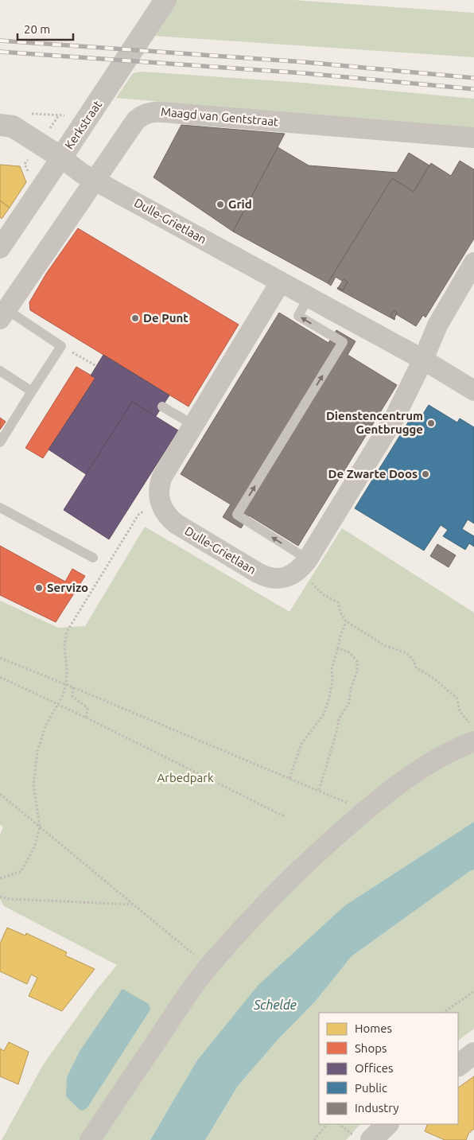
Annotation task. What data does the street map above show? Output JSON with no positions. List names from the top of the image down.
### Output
{
  "streets": {
    "street": ["Maagd van Gentstraat", "Kerkstraat", "Dulle-Grietlaan"]
  },
  "crossings": [
    ["Maagd van Gentstraat", "Dulle-Grietlaan"],
    ["Kerkstraat", "Dulle-Grietlaan"]
  ],
  "water": ["Schelde"],
  "parks": ["Arbedpark"],
  "places": [
    "Grid",
    "De Punt",
    "Dienstencentrum Gentbrugge",
    "De Zwarte Doos",
    "Servizo"
  ],
  "legend": [
    "Homes",
    "Shops",
    "Offices",
    "Public",
    "Industry"
  ],
  "scale_bar": "20 m"
}
